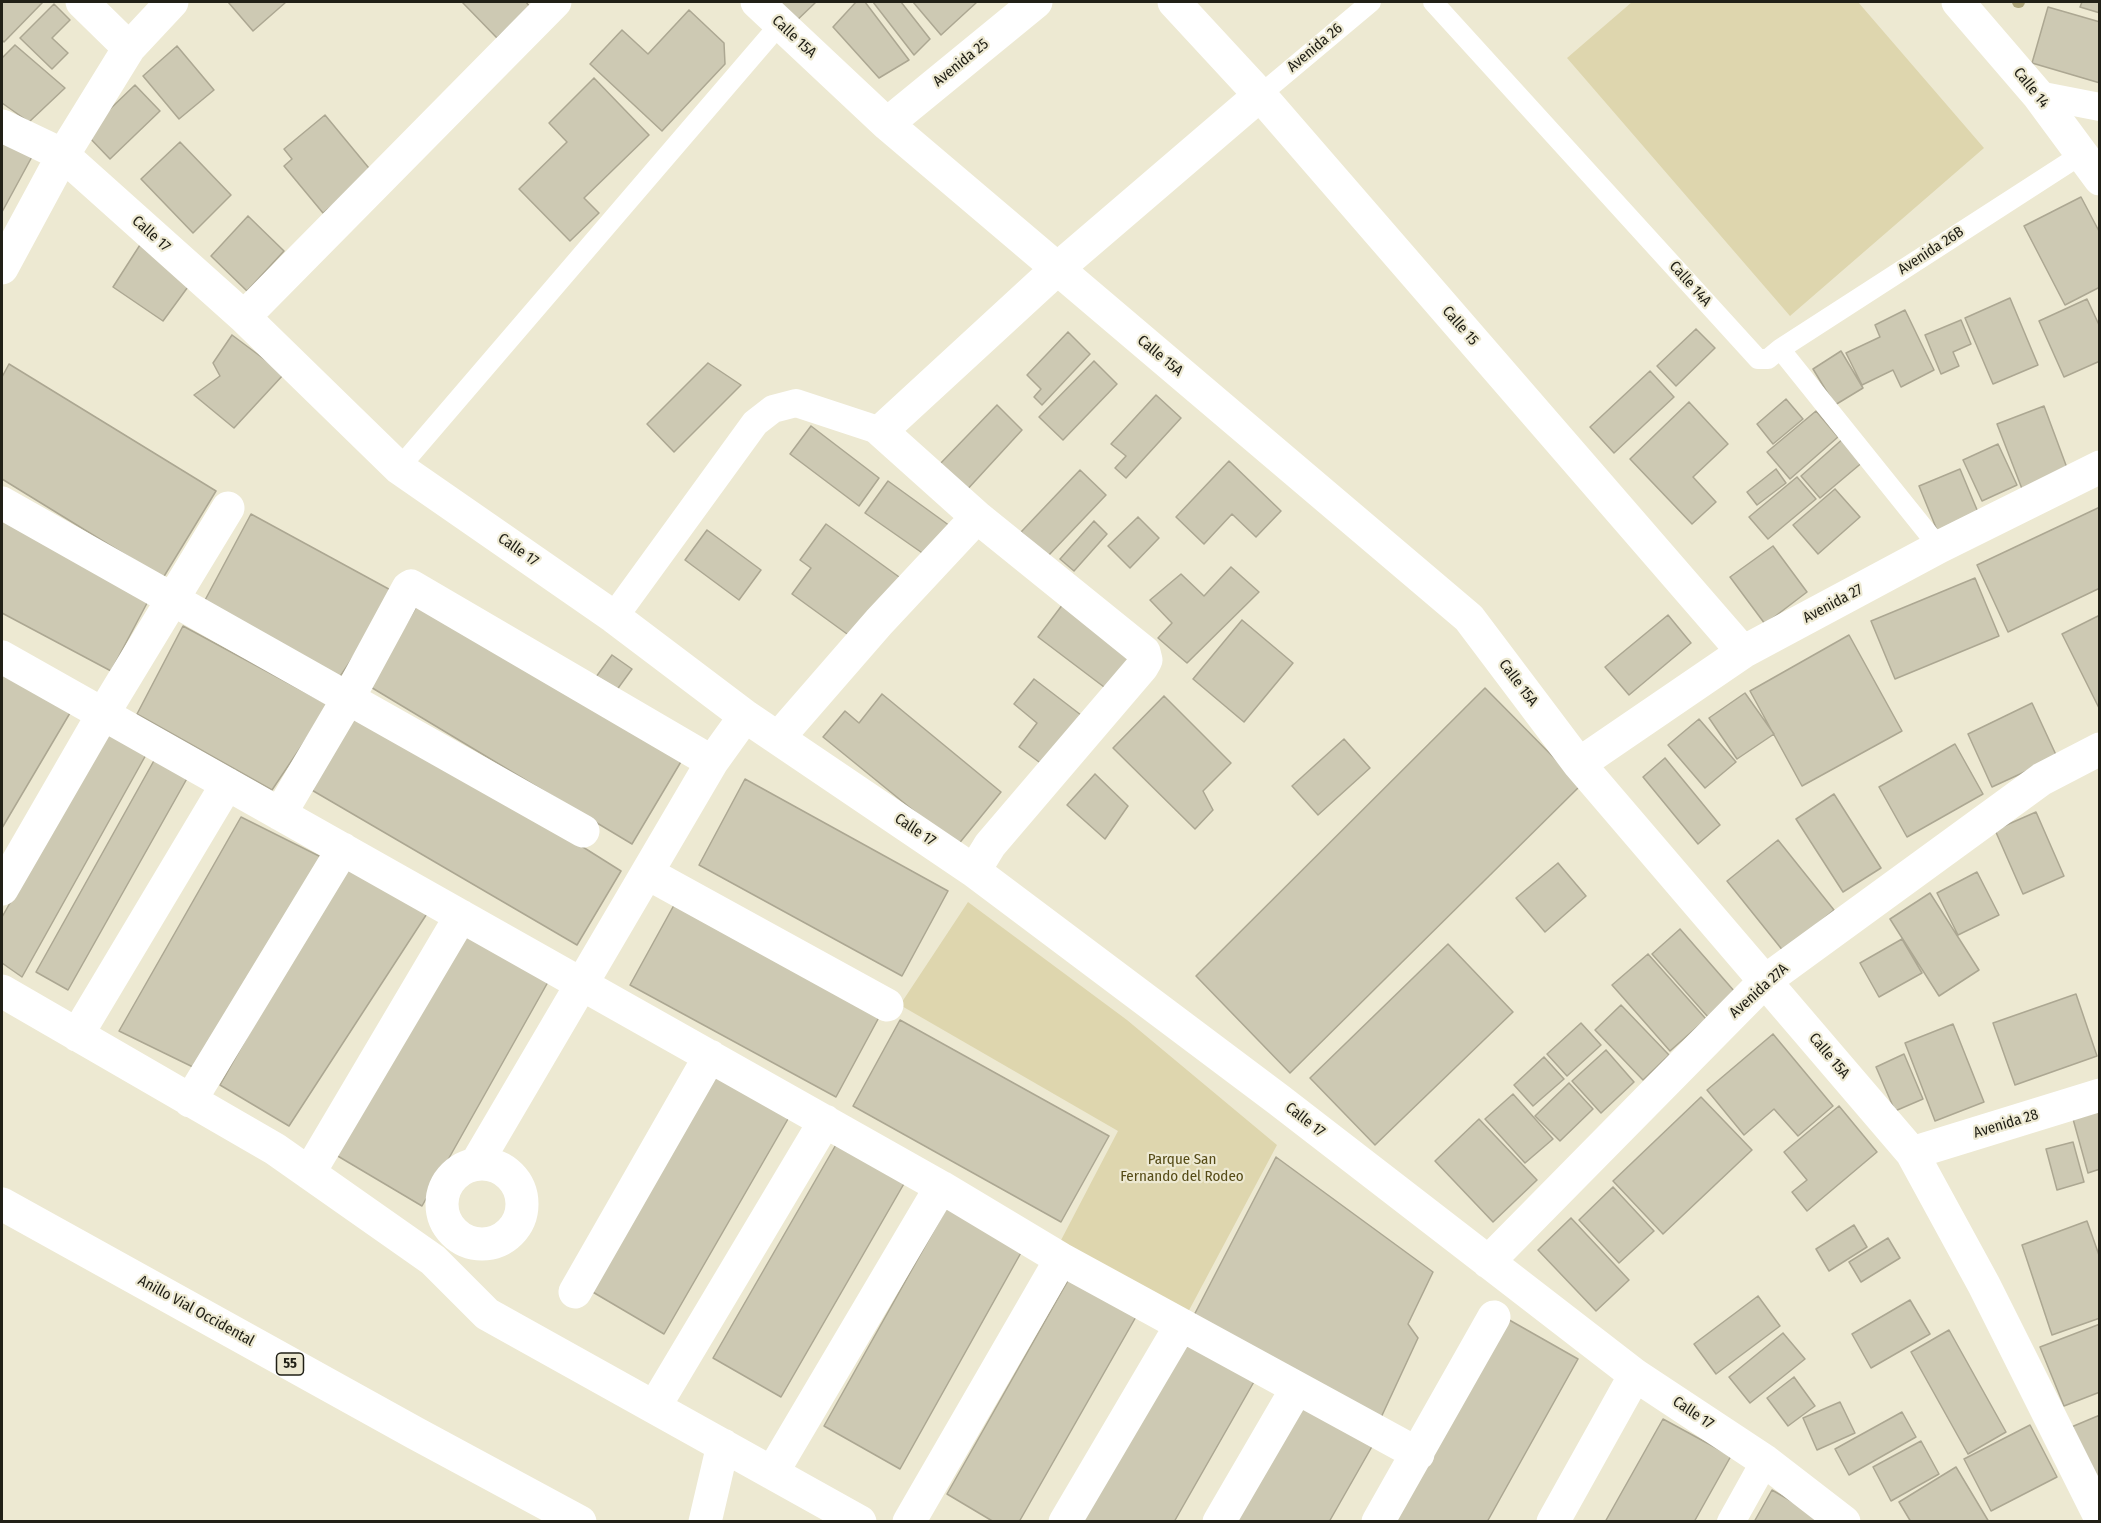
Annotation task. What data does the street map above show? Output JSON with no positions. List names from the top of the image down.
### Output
{
  "streets": {
    "main road": [
      "Calle 15A",
      "Avenida 25",
      "Calle 14",
      "Calle 17",
      "Calle 15",
      "Avenida 27",
      "Avenida 27A",
      "Avenida 28",
      "Anillo Vial Occidental",
      "55"
    ],
    "lane": ["Avenida 26", "Avenida 26B", "Calle 14A"]
  },
  "crossings": [
    ["Calle 15A", "Avenida 25"],
    ["Calle 15A", "Avenida 27"],
    ["Calle 15A", "Avenida 27A"],
    ["Calle 15A", "Avenida 28"],
    ["Avenida 26", "Calle 15"],
    ["Calle 14", "Avenida 26B"],
    ["Calle 17", "Avenida 27A"],
    ["Avenida 26B", "Calle 14A"],
    ["Calle 15", "Avenida 27"]
  ],
  "parks": ["Parque San Fernando del Rodeo"]
}
